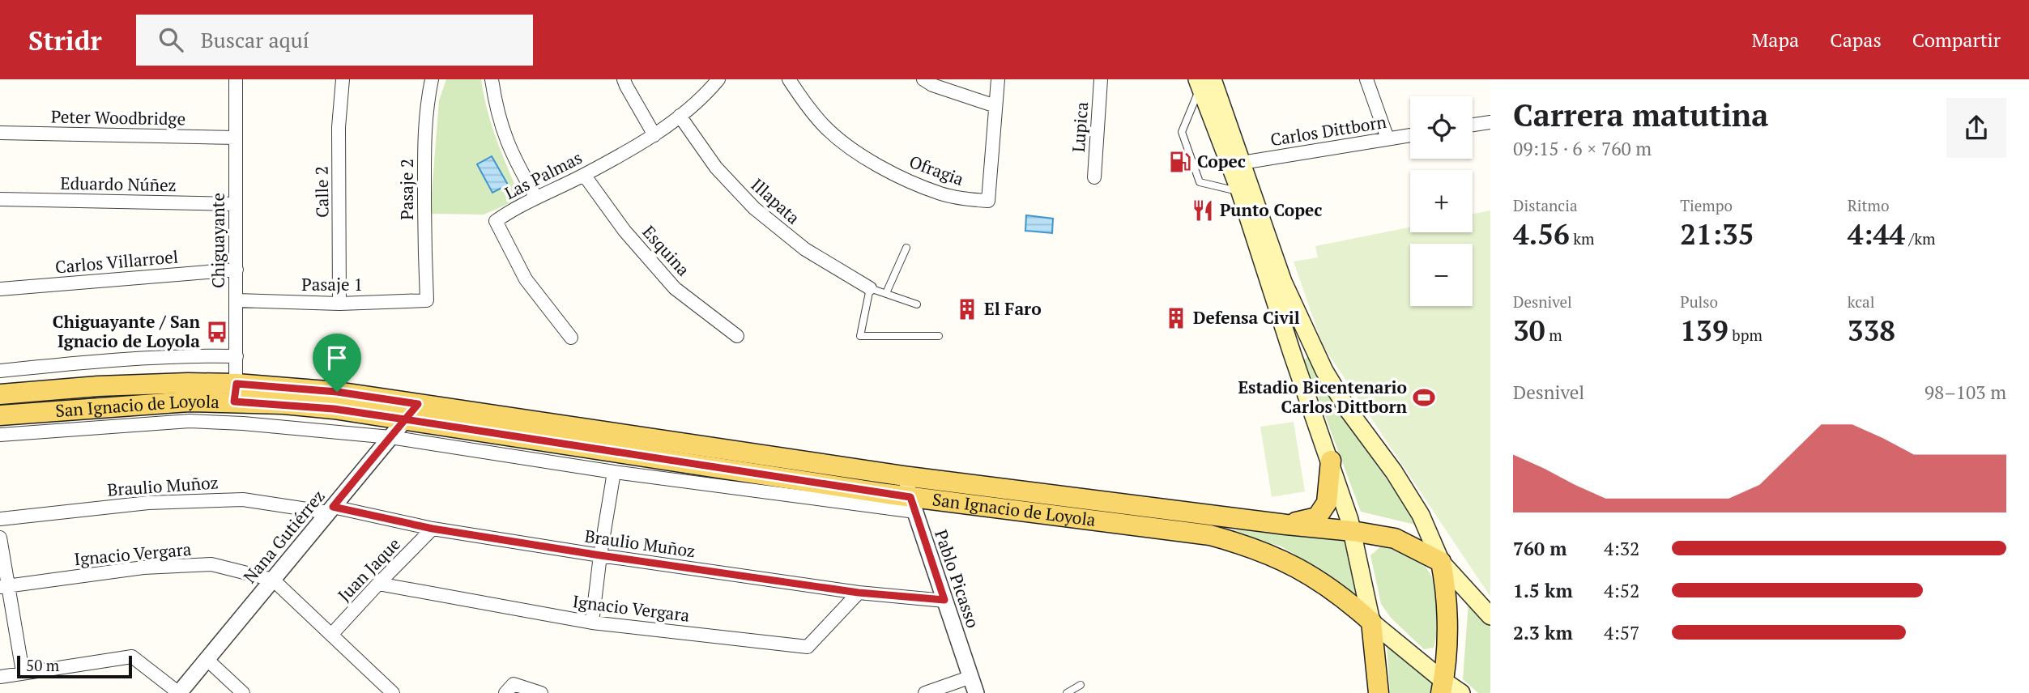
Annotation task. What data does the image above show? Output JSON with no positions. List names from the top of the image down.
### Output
{
  "streets": {
    "main road": ["San Ignacio de Loyola"],
    "street": [
      "Peter Woodbridge",
      "Lupica",
      "Carlos Dittborn",
      "Ofragia",
      "Las Palmas",
      "Eduardo Núñez",
      "Pasaje 2",
      "Calle 2",
      "Illapata",
      "Chiguayante",
      "Esquina",
      "Carlos Villarroel",
      "Pasaje 1",
      "Braulio Muñoz",
      "Nana Gutiérrez",
      "Ignacio Vergara",
      "Juan Jaque",
      "Pablo Picasso"
    ]
  },
  "crossings": [
    ["Peter Woodbridge", "Chiguayante"],
    ["Las Palmas", "Illapata"],
    ["Las Palmas", "Esquina"],
    ["Eduardo Núñez", "Chiguayante"],
    ["Pasaje 2", "Pasaje 1"],
    ["Calle 2", "Pasaje 1"],
    ["Chiguayante", "Carlos Villarroel"],
    ["Chiguayante", "Pasaje 1"],
    ["Chiguayante", "San Ignacio de Loyola"],
    ["San Ignacio de Loyola", "Nana Gutiérrez"],
    ["San Ignacio de Loyola", "Pablo Picasso"],
    ["Braulio Muñoz", "Nana Gutiérrez"],
    ["Braulio Muñoz", "Ignacio Vergara"],
    ["Braulio Muñoz", "Juan Jaque"],
    ["Braulio Muñoz", "Pablo Picasso"],
    ["Nana Gutiérrez", "Ignacio Vergara"],
    ["Ignacio Vergara", "Juan Jaque"]
  ],
  "places": {
    "fuel station": ["Copec"],
    "restaurant": ["Punto Copec"],
    "building": ["El Faro", "Defensa Civil"],
    "bus stop": ["Chiguayante / San Ignacio de Loyola"],
    "sports": ["Estadio Bicentenario Carlos Dittborn"]
  },
  "scale_bar": "50 m",
  "page": {
    "header": "Stridr",
    "search": "Buscar aquí",
    "nav": ["Mapa", "Capas", "Compartir"],
    "heading": ["Carrera matutina", "09:15 · 6 × 760 m"],
    "map_buttons": ["+", "−"],
    "stats": [
      ["Distancia", "4.56 km"],
      ["Tiempo", "21:35"],
      ["Ritmo", "4:44 /km"],
      ["Desnivel", "30 m"],
      ["Pulso", "139 bpm"],
      ["kcal", "338"]
    ],
    "chart": ["Desnivel", "98–103 m"],
    "list": [
      {
        "name": "760 m",
        "note": "4:32"
      },
      {
        "name": "1.5 km",
        "note": "4:52"
      },
      {
        "name": "2.3 km",
        "note": "4:57"
      }
    ],
    "scale": "50 m"
  }
}
